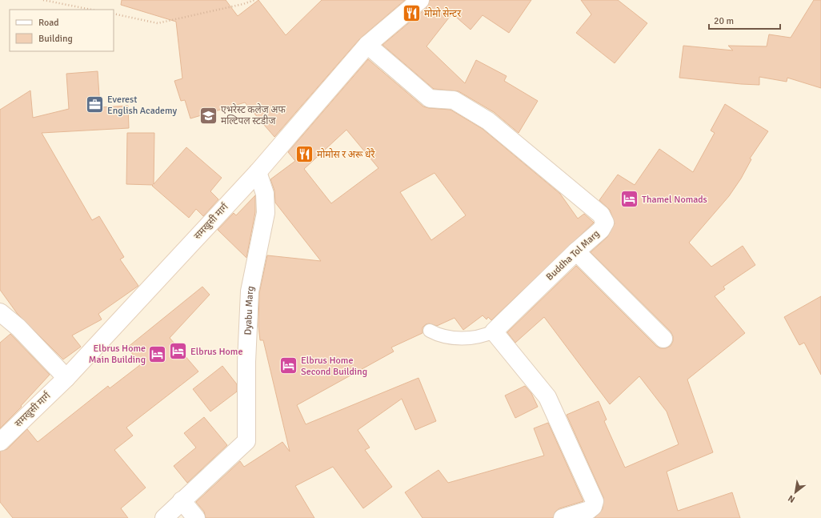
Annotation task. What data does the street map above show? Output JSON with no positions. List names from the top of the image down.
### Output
{
  "streets": {
    "street": ["समखुसी मार्ग", "Buddha Tol Marg", "Dyabu Marg"]
  },
  "crossings": [
    ["समखुसी मार्ग", "Buddha Tol Marg"],
    ["समखुसी मार्ग", "Dyabu Marg"]
  ],
  "places": {
    "restaurant": ["मोमो सेन्टर", "मोमोस र अरू धेरै"],
    "office": ["Everest English Academy"],
    "school or university": ["एभरेस्ट कलेज अफ मल्टिपल स्टडीज"],
    "hotel": [
      "Thamel Nomads",
      "Elbrus Home",
      "Elbrus Home Main Building",
      "Elbrus Home Second Building"
    ]
  },
  "legend": ["Road", "Building"],
  "scale_bar": "20 m",
  "north": "bottom left"
}
